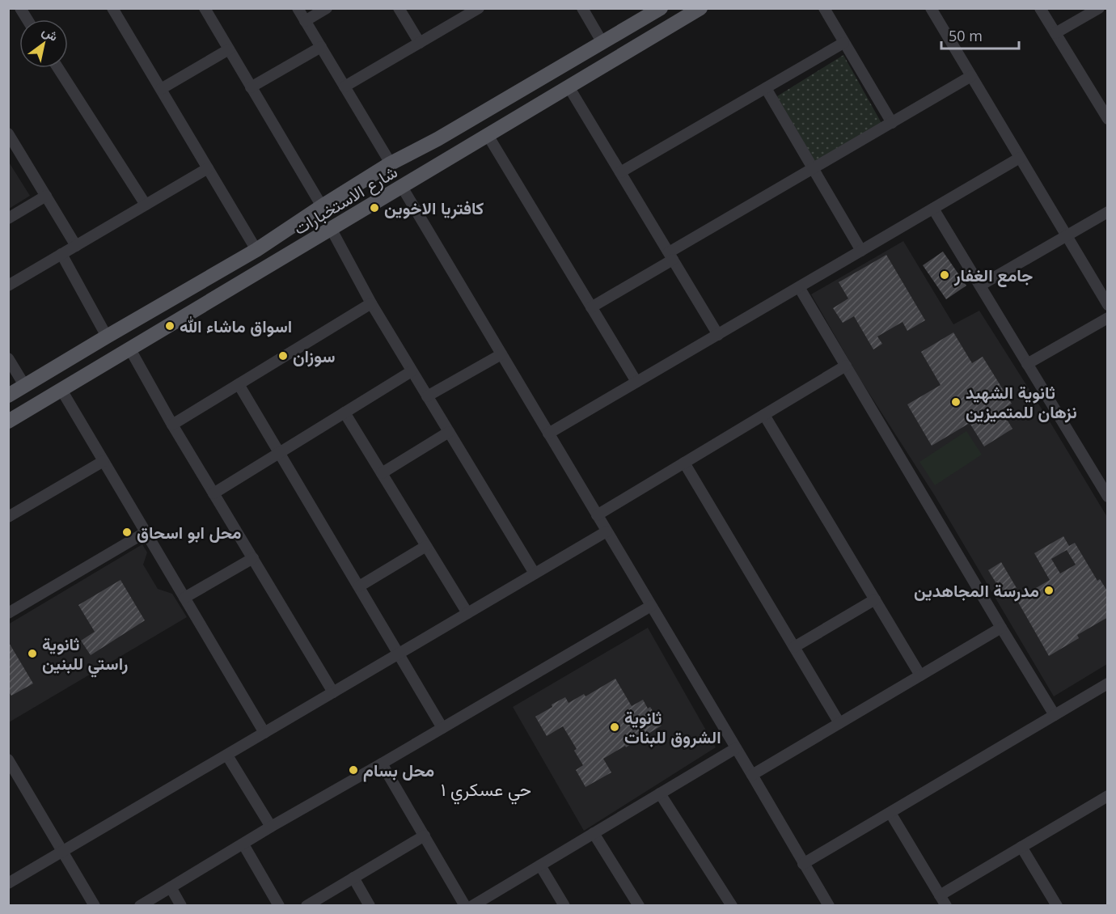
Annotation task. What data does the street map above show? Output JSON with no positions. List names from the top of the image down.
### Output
{
  "streets": {
    "main road": ["شارع الاستخبارات"]
  },
  "districts": ["حي عسكري ١"],
  "places": [
    "كافتريا الاخوين",
    "جامع الغفار",
    "اسواق ماشاء الله",
    "سوزان",
    "ثانوية الشهيد نزهان للمتميزين",
    "محل ابو اسحاق",
    "مدرسة المجاهدين",
    "ثانوية راستي للبنين",
    "ثانوية الشروق للبنات",
    "محل بسام"
  ],
  "scale_bar": "50 m",
  "north": "top right"
}
